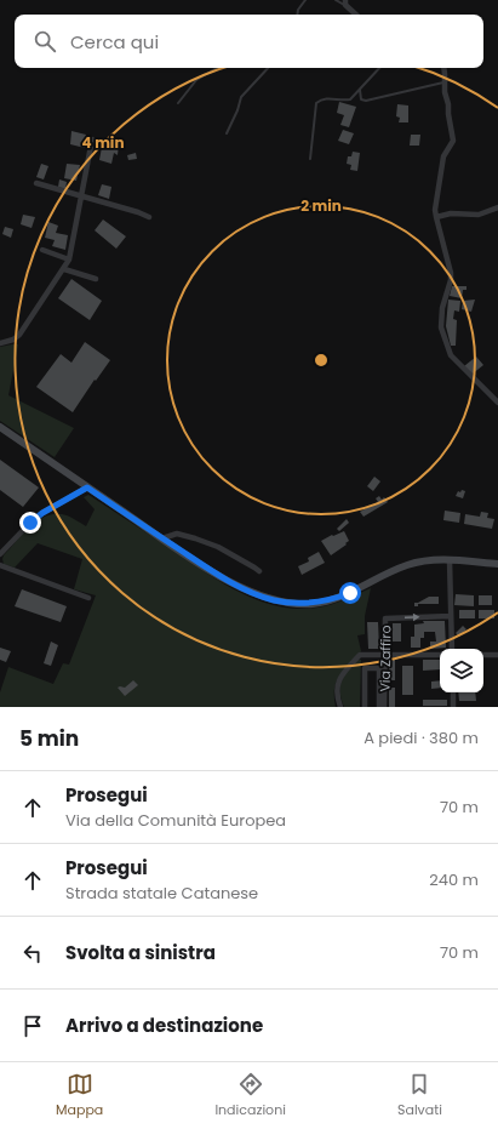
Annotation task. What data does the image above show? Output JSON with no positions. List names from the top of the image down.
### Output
{
  "streets": {
    "street": ["Via Zaffiro"]
  },
  "page": {
    "search": "Cerca qui",
    "heading": ["5 min", "A piedi · 380 m"],
    "list": [
      ["Prosegui", "Via della Comunità Europea", "70 m"],
      ["Prosegui", "Strada statale Catanese", "240 m"],
      ["Svolta a sinistra", "70 m"],
      "Arrivo a destinazione"
    ],
    "nav": ["Mappa", "Indicazioni", "Salvati"]
  },
  "rings": ["4 min", "2 min"]
}
